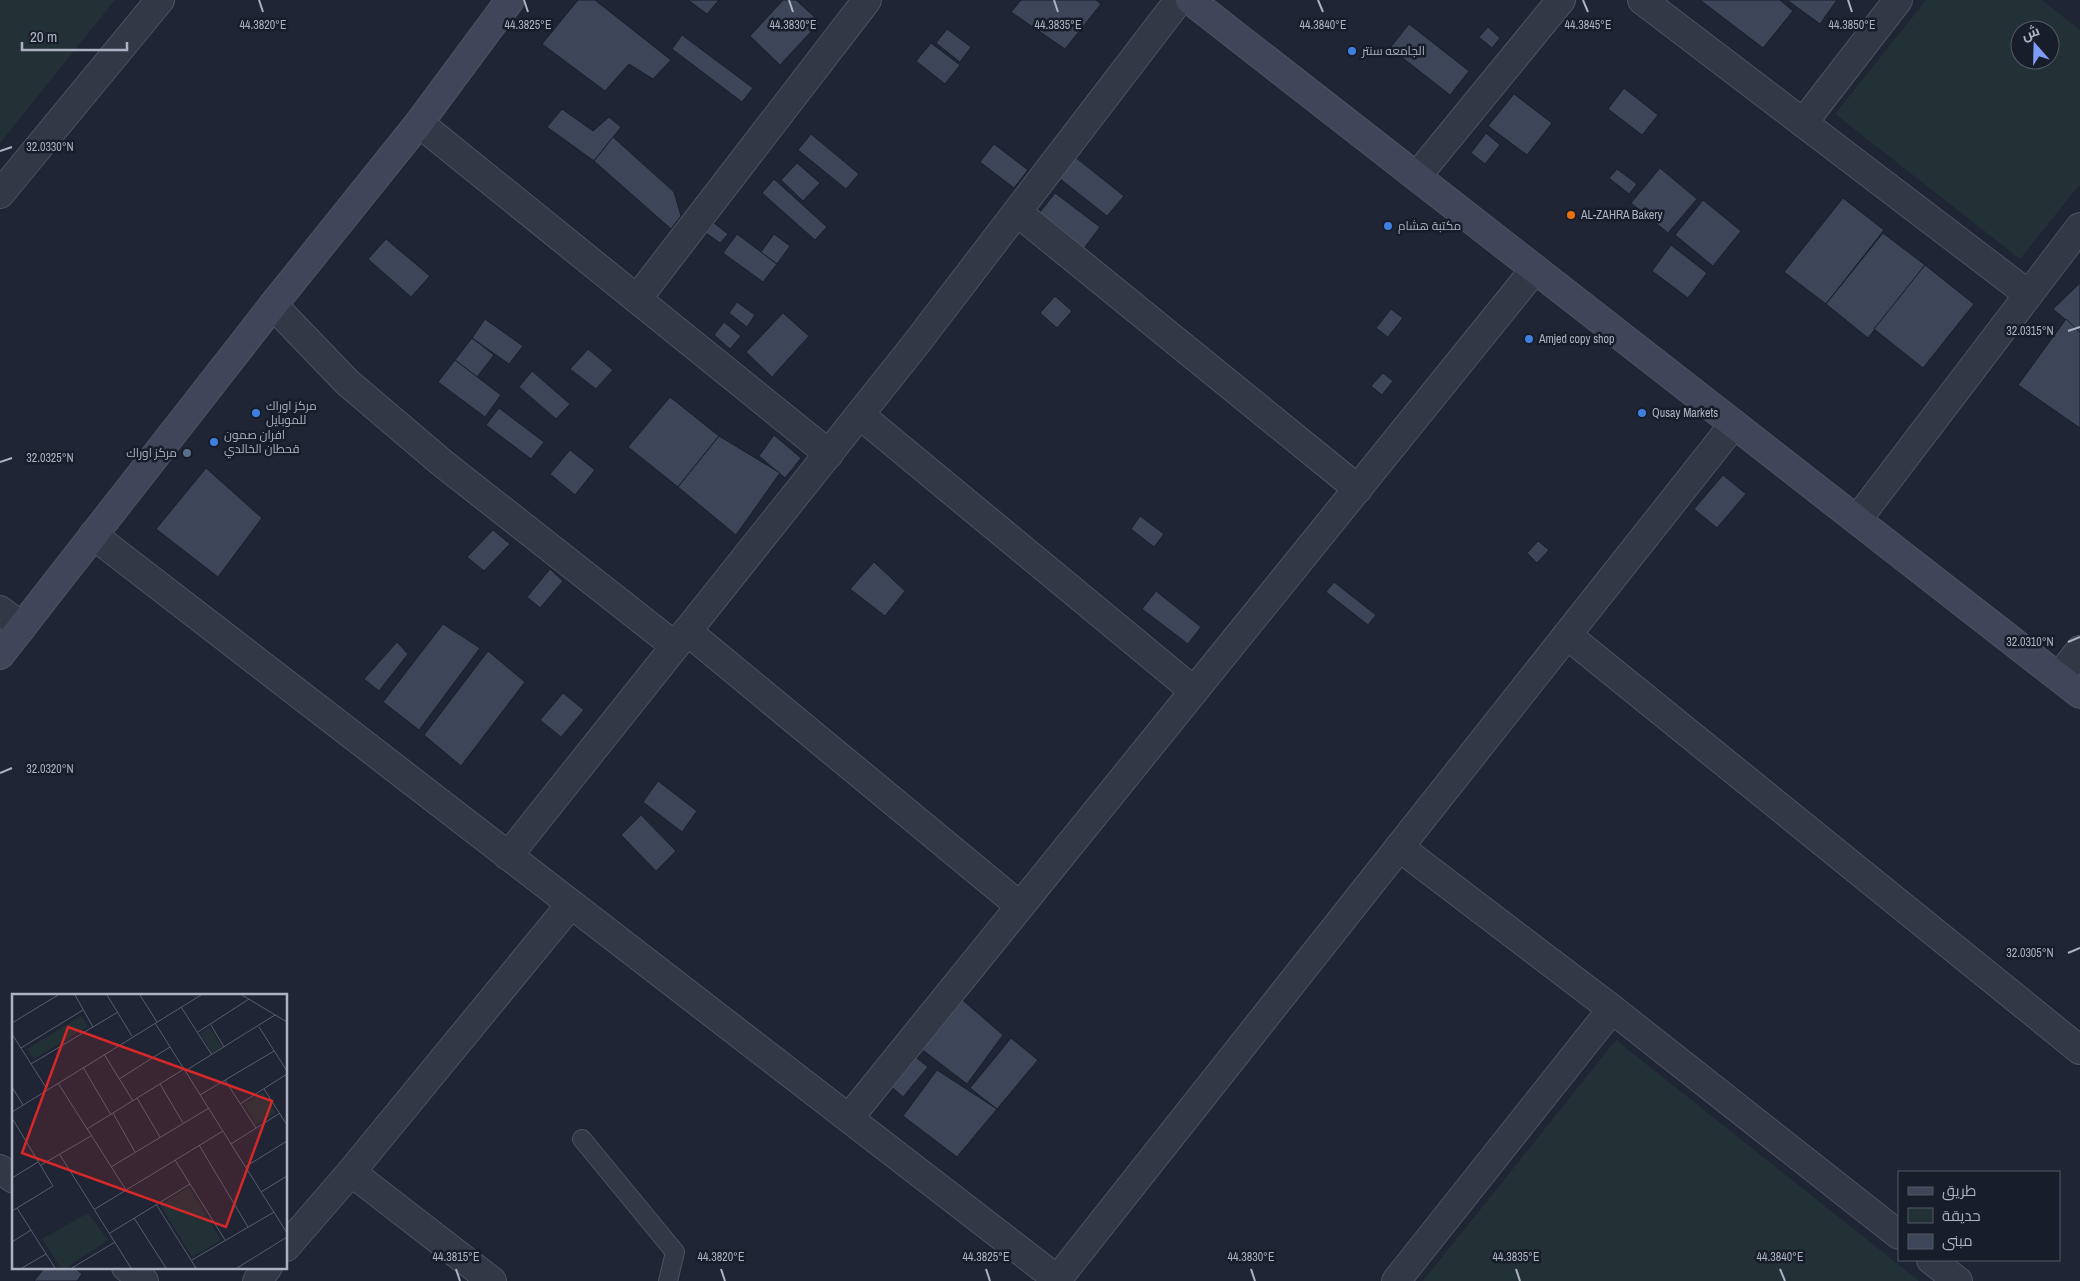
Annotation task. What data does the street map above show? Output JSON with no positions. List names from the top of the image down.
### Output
{
  "places": [
    "الجامعه سنتر",
    "AL-ZAHRA Bakery",
    "مكتبة هشام",
    "Amjed copy shop",
    "مركز اوراك للموبايل",
    "Qusay Markets",
    "افران صمون قحطان الخالدي",
    "مركز اوراك"
  ],
  "legend": ["طريق", "حديقة", "مبنى"],
  "scale_bar": "20 m",
  "north": "top",
  "coordinates": [
    "44.3835°E",
    "44.3820°E",
    "44.3825°E",
    "44.3830°E",
    "44.3840°E",
    "44.3845°E",
    "44.3850°E",
    "32.0330°N",
    "32.0315°N",
    "32.0325°N",
    "32.0310°N",
    "32.0320°N",
    "32.0305°N",
    "44.3815°E"
  ]
}
